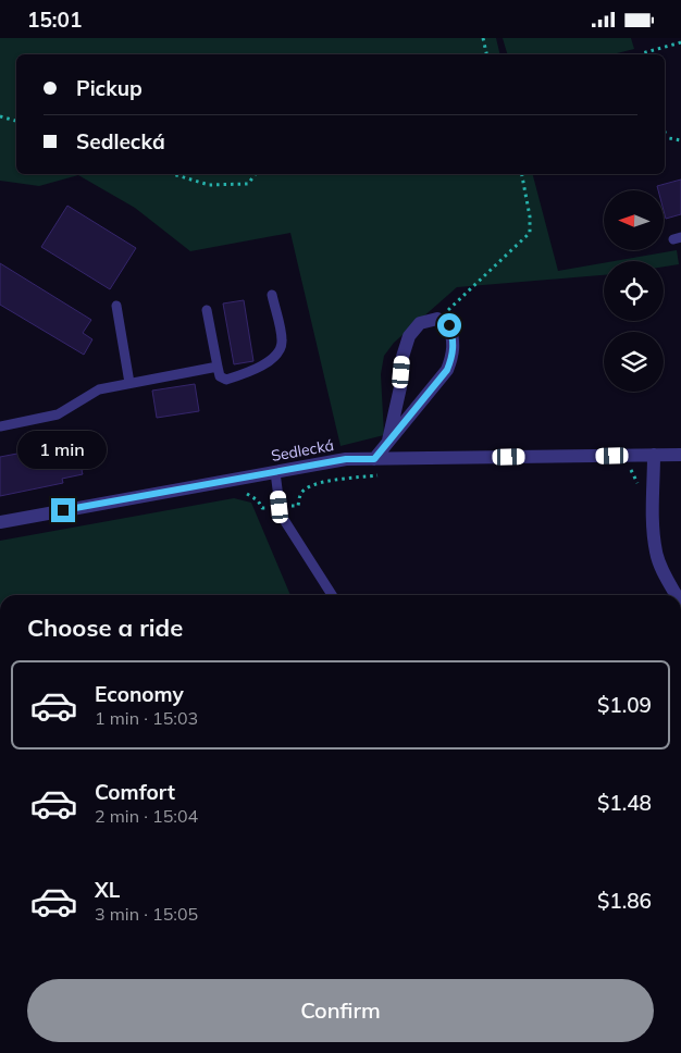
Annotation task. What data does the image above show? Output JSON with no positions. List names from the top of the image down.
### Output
{
  "streets": {
    "street": ["Sedlecká"]
  },
  "north": "left",
  "page": {
    "status": "15:01",
    "banner": ["Pickup", "Sedlecká"],
    "bubble": "1 min",
    "heading": "Choose a ride",
    "list": [
      {
        "name": "Economy",
        "note": "1 min · 15:03",
        "value": "$1.09"
      },
      {
        "name": "Comfort",
        "note": "2 min · 15:04",
        "value": "$1.48"
      },
      {
        "name": "XL",
        "note": "3 min · 15:05",
        "value": "$1.86"
      }
    ],
    "buttons": "Confirm"
  }
}
